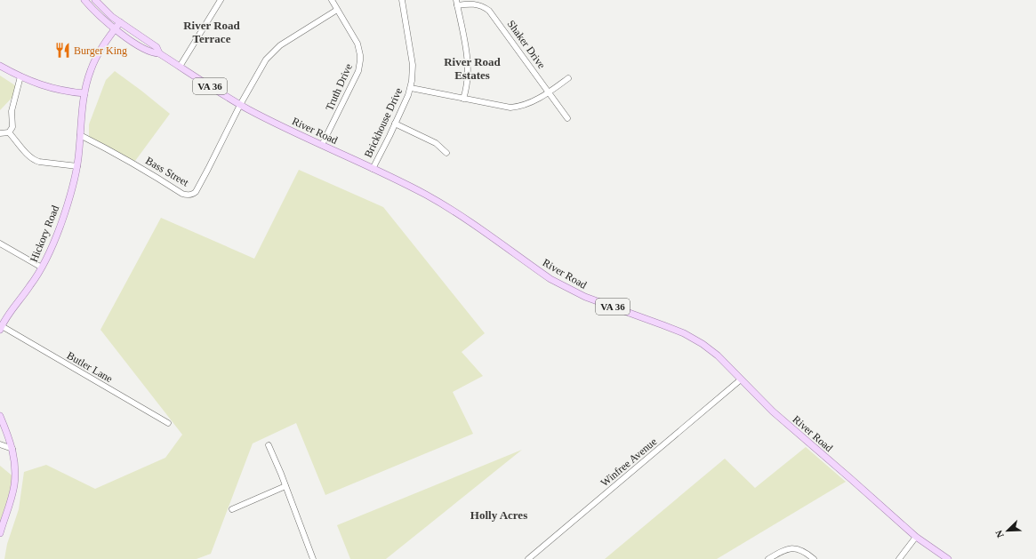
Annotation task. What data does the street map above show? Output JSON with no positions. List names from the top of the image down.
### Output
{
  "streets": {
    "main road": ["VA 36", "River Road", "Hickory Road"],
    "street": [
      "Shaker Drive",
      "Truth Drive",
      "Brickhouse Drive",
      "Bass Street",
      "Butler Lane",
      "Winfree Avenue"
    ]
  },
  "crossings": [
    ["Truth Drive", "River Road"],
    ["Brickhouse Drive", "River Road"],
    ["River Road", "Bass Street"],
    ["River Road", "Winfree Avenue"],
    ["Bass Street", "Hickory Road"],
    ["Hickory Road", "Butler Lane"]
  ],
  "districts": ["River Road Terrace", "River Road Estates", "Holly Acres"],
  "places": {
    "restaurant": ["Burger King"]
  },
  "north": "bottom left"
}
